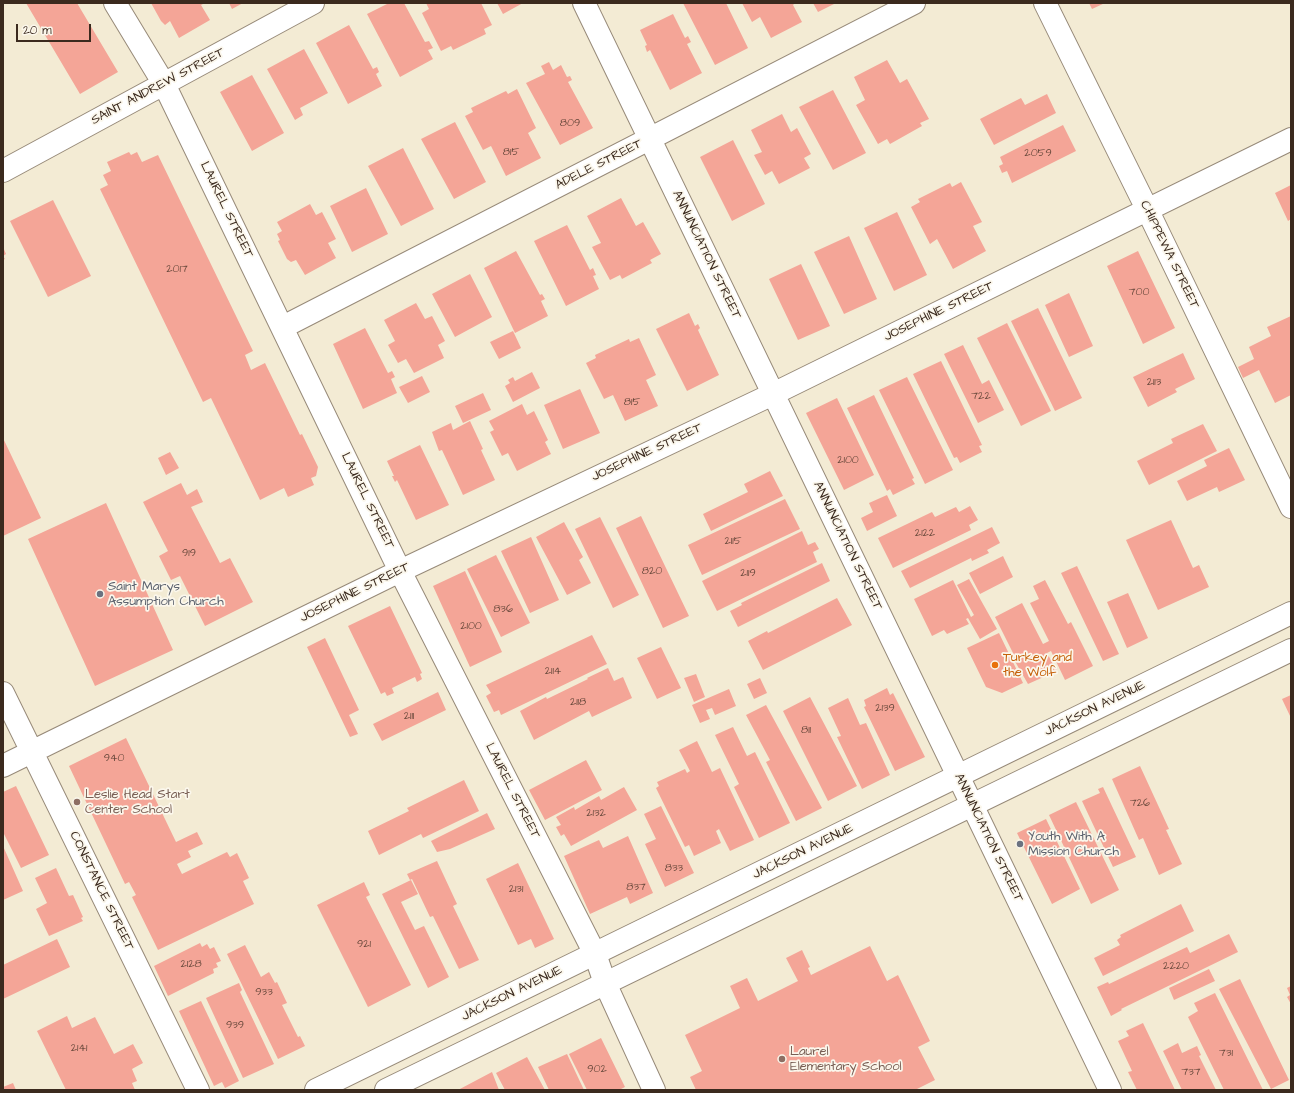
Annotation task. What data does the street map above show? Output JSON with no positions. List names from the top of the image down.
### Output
{
  "streets": {
    "street": [
      "SAINT ANDREW STREET",
      "ADELE STREET",
      "LAUREL STREET",
      "ANNUNCIATION STREET",
      "CHIPPEWA STREET",
      "JOSEPHINE STREET",
      "JACKSON AVENUE",
      "CONSTANCE STREET"
    ]
  },
  "crossings": [
    ["SAINT ANDREW STREET", "LAUREL STREET"],
    ["ADELE STREET", "LAUREL STREET"],
    ["ADELE STREET", "ANNUNCIATION STREET"],
    ["LAUREL STREET", "JOSEPHINE STREET"],
    ["LAUREL STREET", "JACKSON AVENUE"],
    ["ANNUNCIATION STREET", "JOSEPHINE STREET"],
    ["ANNUNCIATION STREET", "JACKSON AVENUE"],
    ["CHIPPEWA STREET", "JOSEPHINE STREET"],
    ["JOSEPHINE STREET", "CONSTANCE STREET"]
  ],
  "places": [
    "Saint Marys Assumption Church",
    "Turkey and the Wolf",
    "Leslie Head Start Center School",
    "Youth With A Mission Church",
    "Laurel Elementary School"
  ],
  "house_numbers": [
    "809",
    "815",
    "2059",
    "2017",
    "700",
    "2113",
    "722",
    "815",
    "2100",
    "2122",
    "2115",
    "919",
    "820",
    "2119",
    "836",
    "2100",
    "2114",
    "2118",
    "2139",
    "2111",
    "811",
    "940",
    "726",
    "2132",
    "833",
    "837",
    "2131",
    "921",
    "2128",
    "2220",
    "933",
    "939",
    "2141",
    "731",
    "902",
    "737"
  ],
  "scale_bar": "20 m"
}
